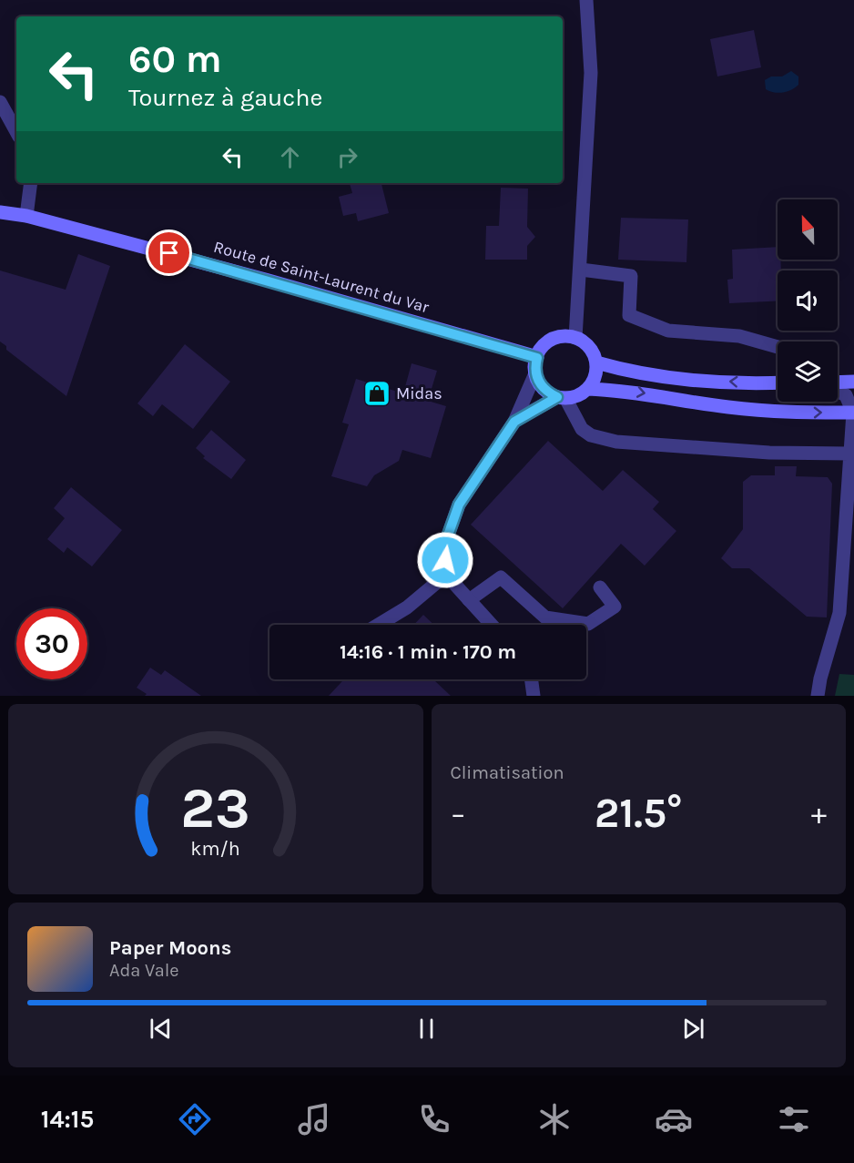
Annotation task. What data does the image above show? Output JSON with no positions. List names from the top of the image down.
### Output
{
  "streets": {
    "main road": ["Route de Saint-Laurent du Var"]
  },
  "places": {
    "shop": ["Midas"]
  },
  "north": "top",
  "page": {
    "turn": ["60 m", "Tournez à gauche"],
    "limit": "30",
    "trip": "14:16 · 1 min · 170 m",
    "tile": "Climatisation",
    "heat": ["−", "21.5°", "+"],
    "song": ["Paper Moons", "Ada Vale"],
    "tabs": "14:15",
    "gauge": ["23", "km/h"]
  }
}
